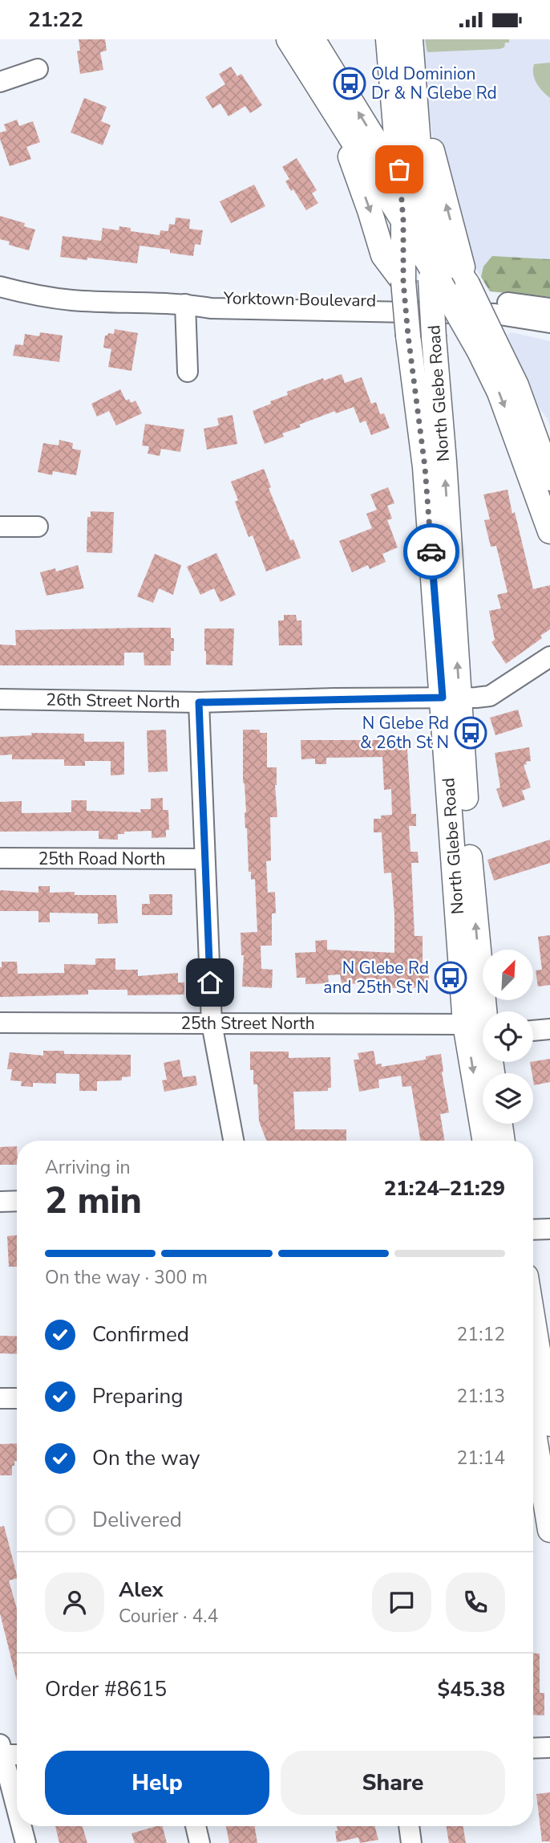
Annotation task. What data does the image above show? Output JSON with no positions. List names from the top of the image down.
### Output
{
  "streets": {
    "main road": ["North Glebe Road"],
    "street": [
      "Yorktown Boulevard",
      "26th Street North",
      "25th Road North",
      "25th Street North"
    ]
  },
  "crossings": [
    ["North Glebe Road", "26th Street North"],
    ["North Glebe Road", "25th Street North"]
  ],
  "places": {
    "bus stop": ["Old Dominion Dr & N Glebe Rd", "N Glebe Rd & 26th St N", "N Glebe Rd and 25th St N"]
  },
  "north": "top right",
  "page": {
    "status": "21:22",
    "heading": ["2 min", "Arriving in", "21:24–21:29"],
    "panel": [
      "Alex",
      "Courier · 4.4",
      "Order #8615",
      "$45.38"
    ],
    "bar": "On the way · 300 m",
    "list": [
      ["Confirmed", "21:12"],
      ["Preparing", "21:13"],
      ["On the way", "21:14"],
      "Delivered"
    ],
    "buttons": ["Help", "Share"]
  }
}
